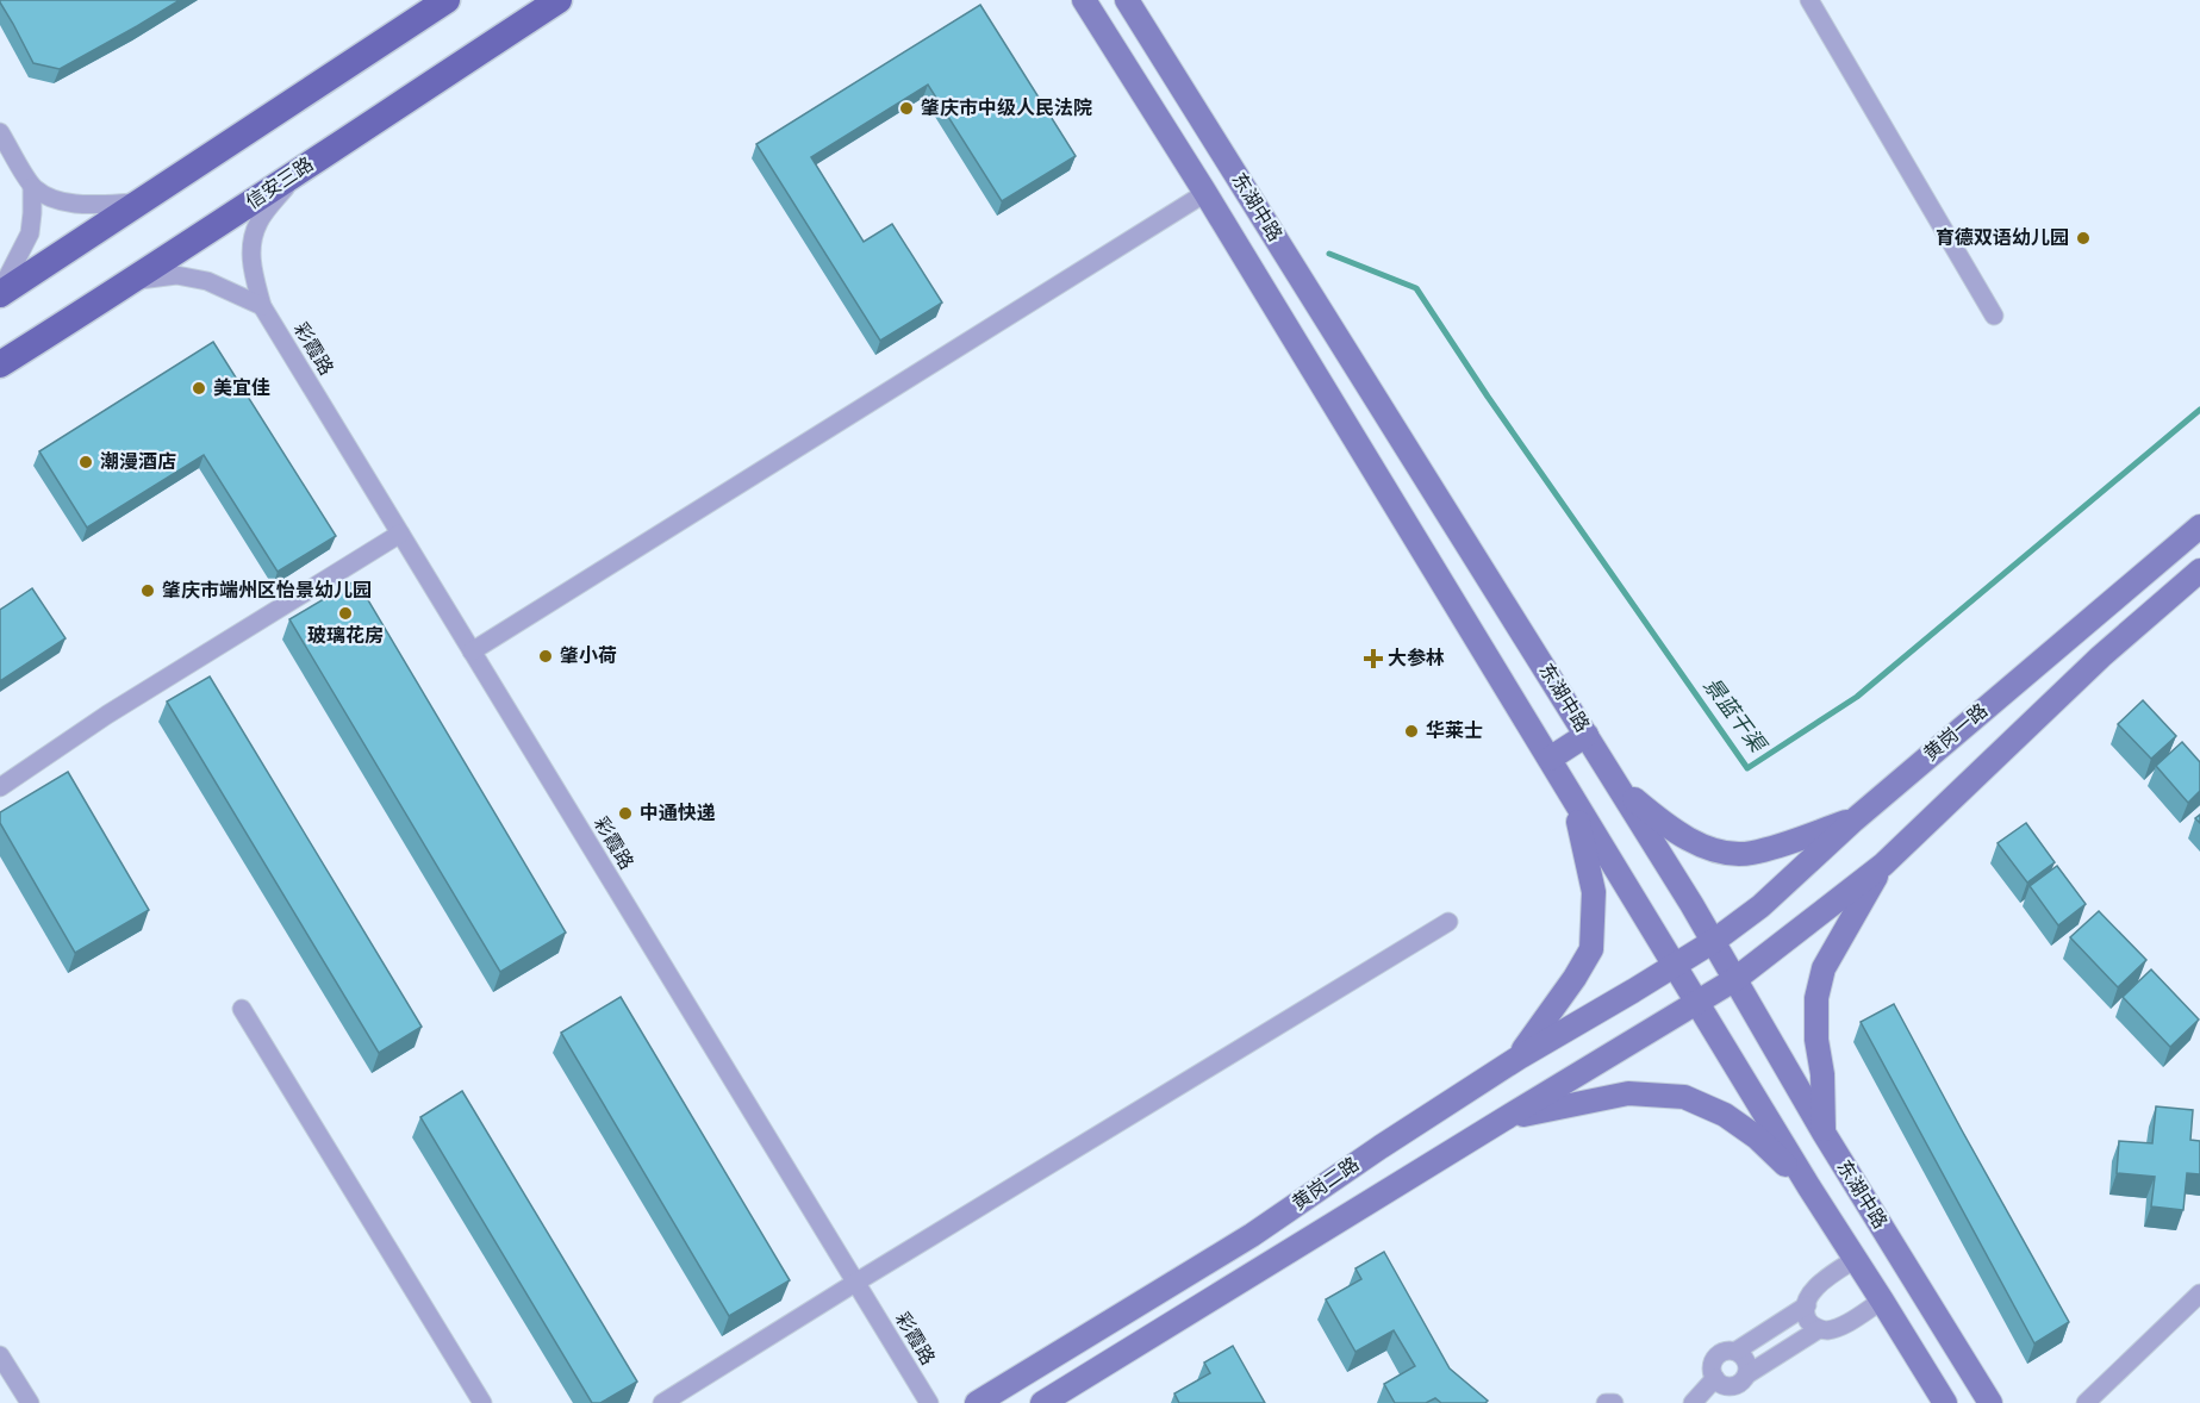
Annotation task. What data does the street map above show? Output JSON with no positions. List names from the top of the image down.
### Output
{
  "streets": {
    "main road": [
      "信安三路",
      "东湖中路",
      "黄岗一路",
      "黄岗二路"
    ],
    "street": ["彩霞路"]
  },
  "crossings": [
    ["信安三路", "彩霞路"],
    ["东湖中路", "黄岗一路"],
    ["东湖中路", "黄岗二路"],
    ["黄岗一路", "黄岗二路"]
  ],
  "water": ["景蓝干渠"],
  "places": {
    "other": [
      "肇庆市中级人民法院",
      "育德双语幼儿园",
      "美宜佳",
      "潮漫酒店",
      "肇庆市端州区怡景幼儿园",
      "玻璃花房",
      "肇小荷",
      "华莱士",
      "中通快递"
    ],
    "health": ["大参林"]
  }
}
